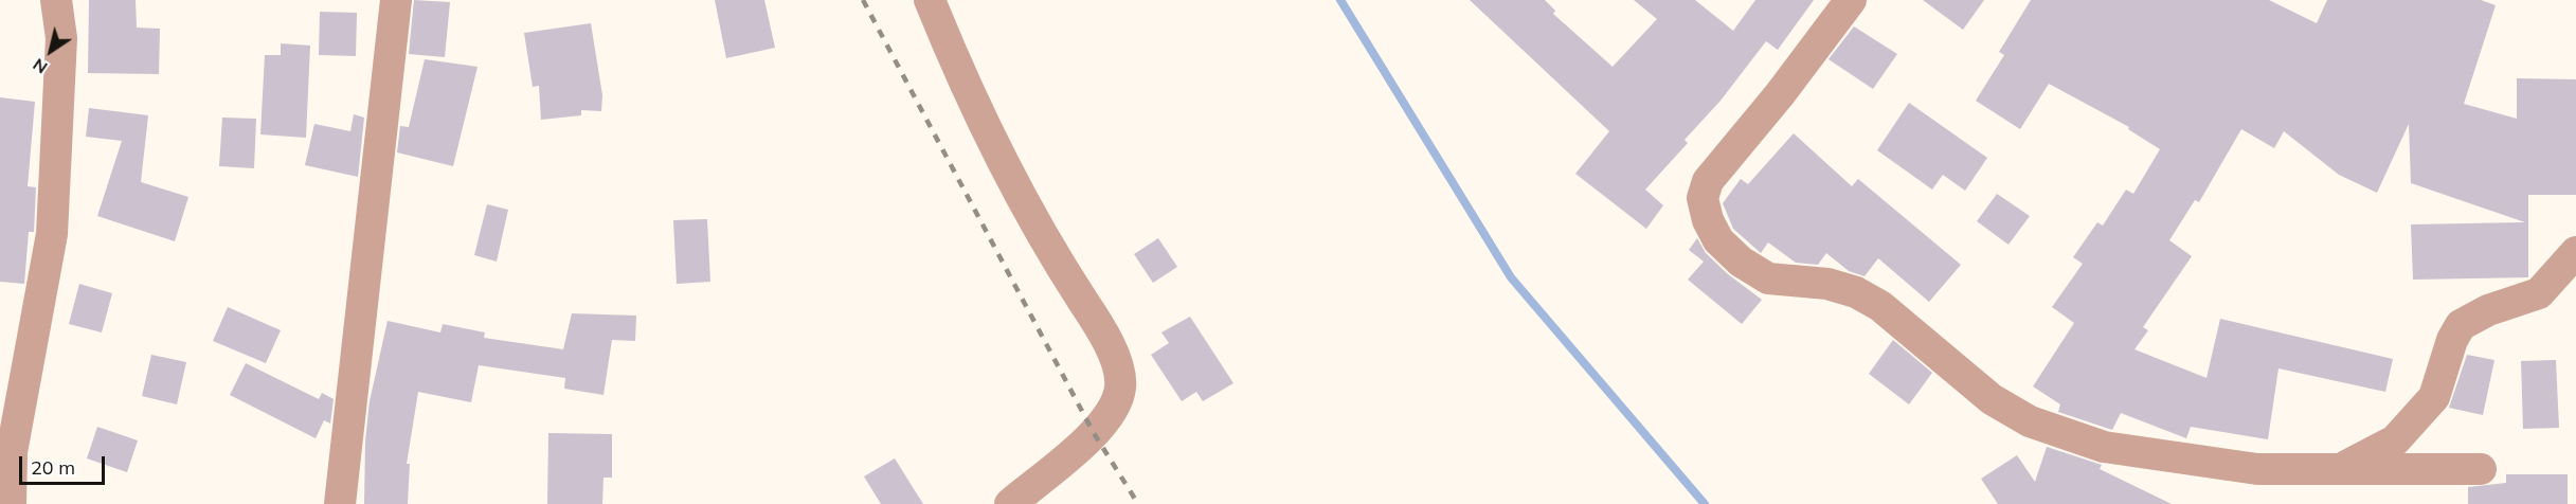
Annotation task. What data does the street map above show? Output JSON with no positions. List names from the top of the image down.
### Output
{
  "scale_bar": "20 m",
  "north": "bottom left"
}
